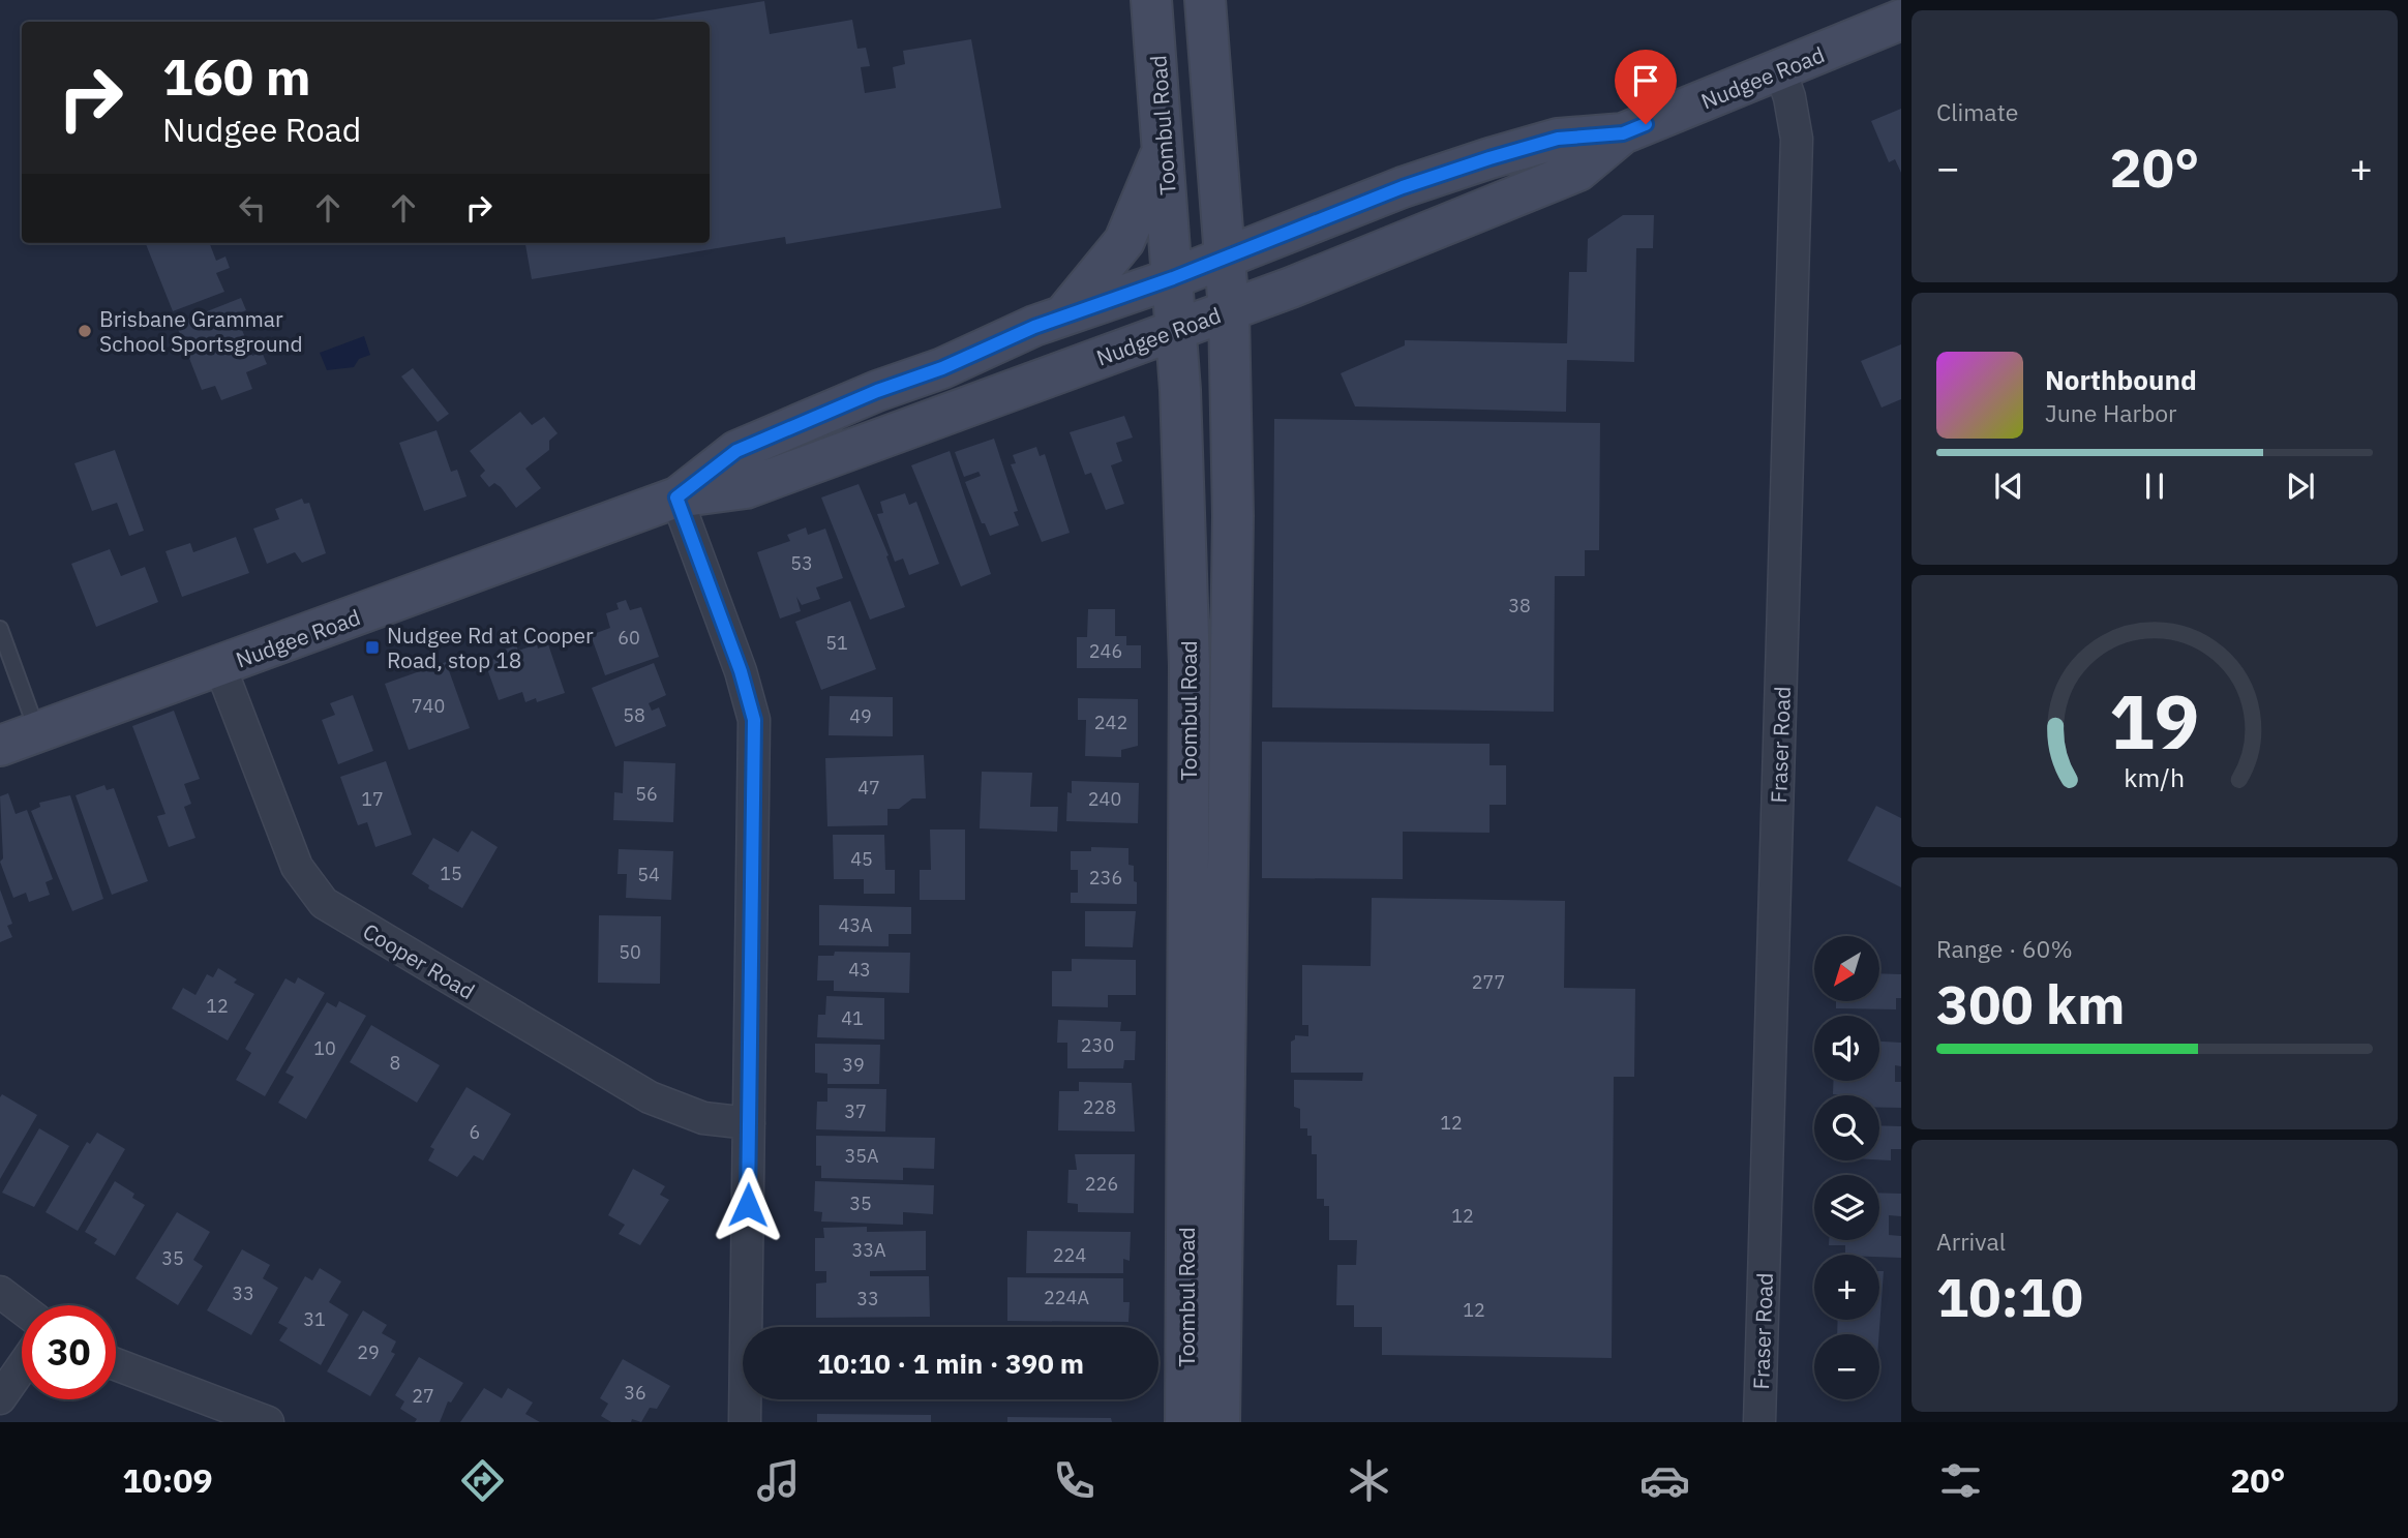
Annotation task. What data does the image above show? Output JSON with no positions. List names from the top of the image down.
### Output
{
  "streets": {
    "main road": ["Nudgee Road", "Toombul Road"],
    "street": ["Fraser Road", "Cooper Road"]
  },
  "crossings": [
    ["Nudgee Road", "Toombul Road"],
    ["Nudgee Road", "Fraser Road"],
    ["Nudgee Road", "Cooper Road"]
  ],
  "places": {
    "other": ["Brisbane Grammar School Sportsground"],
    "transit": ["Nudgee Rd at Cooper Road, stop 18"]
  },
  "house_numbers": [
    "53",
    "38",
    "60",
    "51",
    "246",
    "740",
    "58",
    "49",
    "242",
    "47",
    "56",
    "17",
    "240",
    "45",
    "15",
    "54",
    "236",
    "43A",
    "50",
    "43",
    "277",
    "12",
    "41",
    "230",
    "10",
    "8",
    "39",
    "228",
    "37",
    "12",
    "6",
    "35A",
    "226",
    "35",
    "12",
    "33A",
    "224",
    "35",
    "33",
    "224A",
    "33",
    "12",
    "31",
    "29",
    "36",
    "27"
  ],
  "north": "bottom left",
  "page": {
    "tile": [
      "Climate",
      ["Range · 60%", "300 km"],
      ["Arrival", "10:10"]
    ],
    "turn": ["160 m", "Nudgee Road"],
    "heat": ["−", "20°", "+"],
    "song": ["Northbound", "June Harbor"],
    "map_buttons": ["+", "−"],
    "limit": "30",
    "trip": "10:10 · 1 min · 390 m",
    "tabs": ["10:09", "20°"],
    "gauge": ["19", "km/h"]
  }
}
